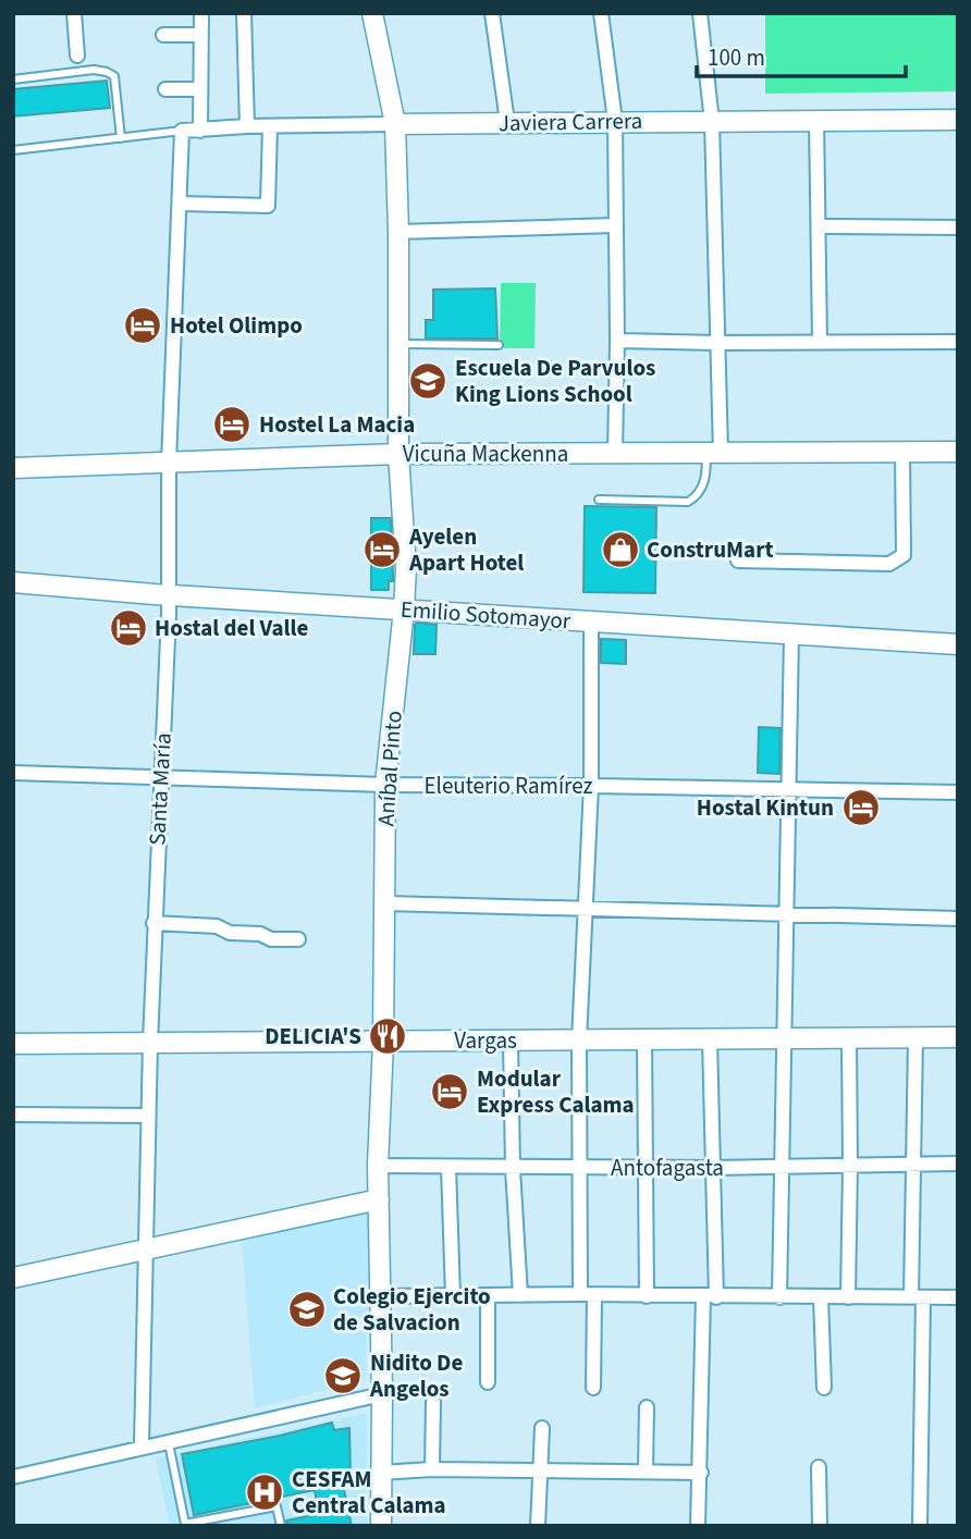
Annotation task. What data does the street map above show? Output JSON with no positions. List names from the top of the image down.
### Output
{
  "streets": {
    "street": [
      "Javiera Carrera",
      "Vicuña Mackenna",
      "Emilio Sotomayor",
      "Aníbal Pinto",
      "Eleuterio Ramírez",
      "Santa María",
      "Vargas",
      "Antofagasta"
    ]
  },
  "crossings": [
    ["Javiera Carrera", "Aníbal Pinto"],
    ["Javiera Carrera", "Santa María"],
    ["Vicuña Mackenna", "Aníbal Pinto"],
    ["Vicuña Mackenna", "Santa María"],
    ["Emilio Sotomayor", "Aníbal Pinto"],
    ["Emilio Sotomayor", "Santa María"],
    ["Aníbal Pinto", "Eleuterio Ramírez"],
    ["Aníbal Pinto", "Vargas"],
    ["Aníbal Pinto", "Antofagasta"],
    ["Eleuterio Ramírez", "Santa María"],
    ["Santa María", "Vargas"]
  ],
  "places": {
    "hotel": [
      "Hotel Olimpo",
      "Hostel La Macia",
      "Ayelen Apart Hotel",
      "Hostal del Valle",
      "Hostal Kintun",
      "Modular Express Calama"
    ],
    "school or university": ["Escuela De Parvulos King Lions School", "Colegio Ejercito de Salvacion", "Nidito De Angelos"],
    "shop": ["ConstruMart"],
    "restaurant": ["DELICIA'S"],
    "hospital": ["CESFAM Central Calama"]
  },
  "scale_bar": "100 m"
}
